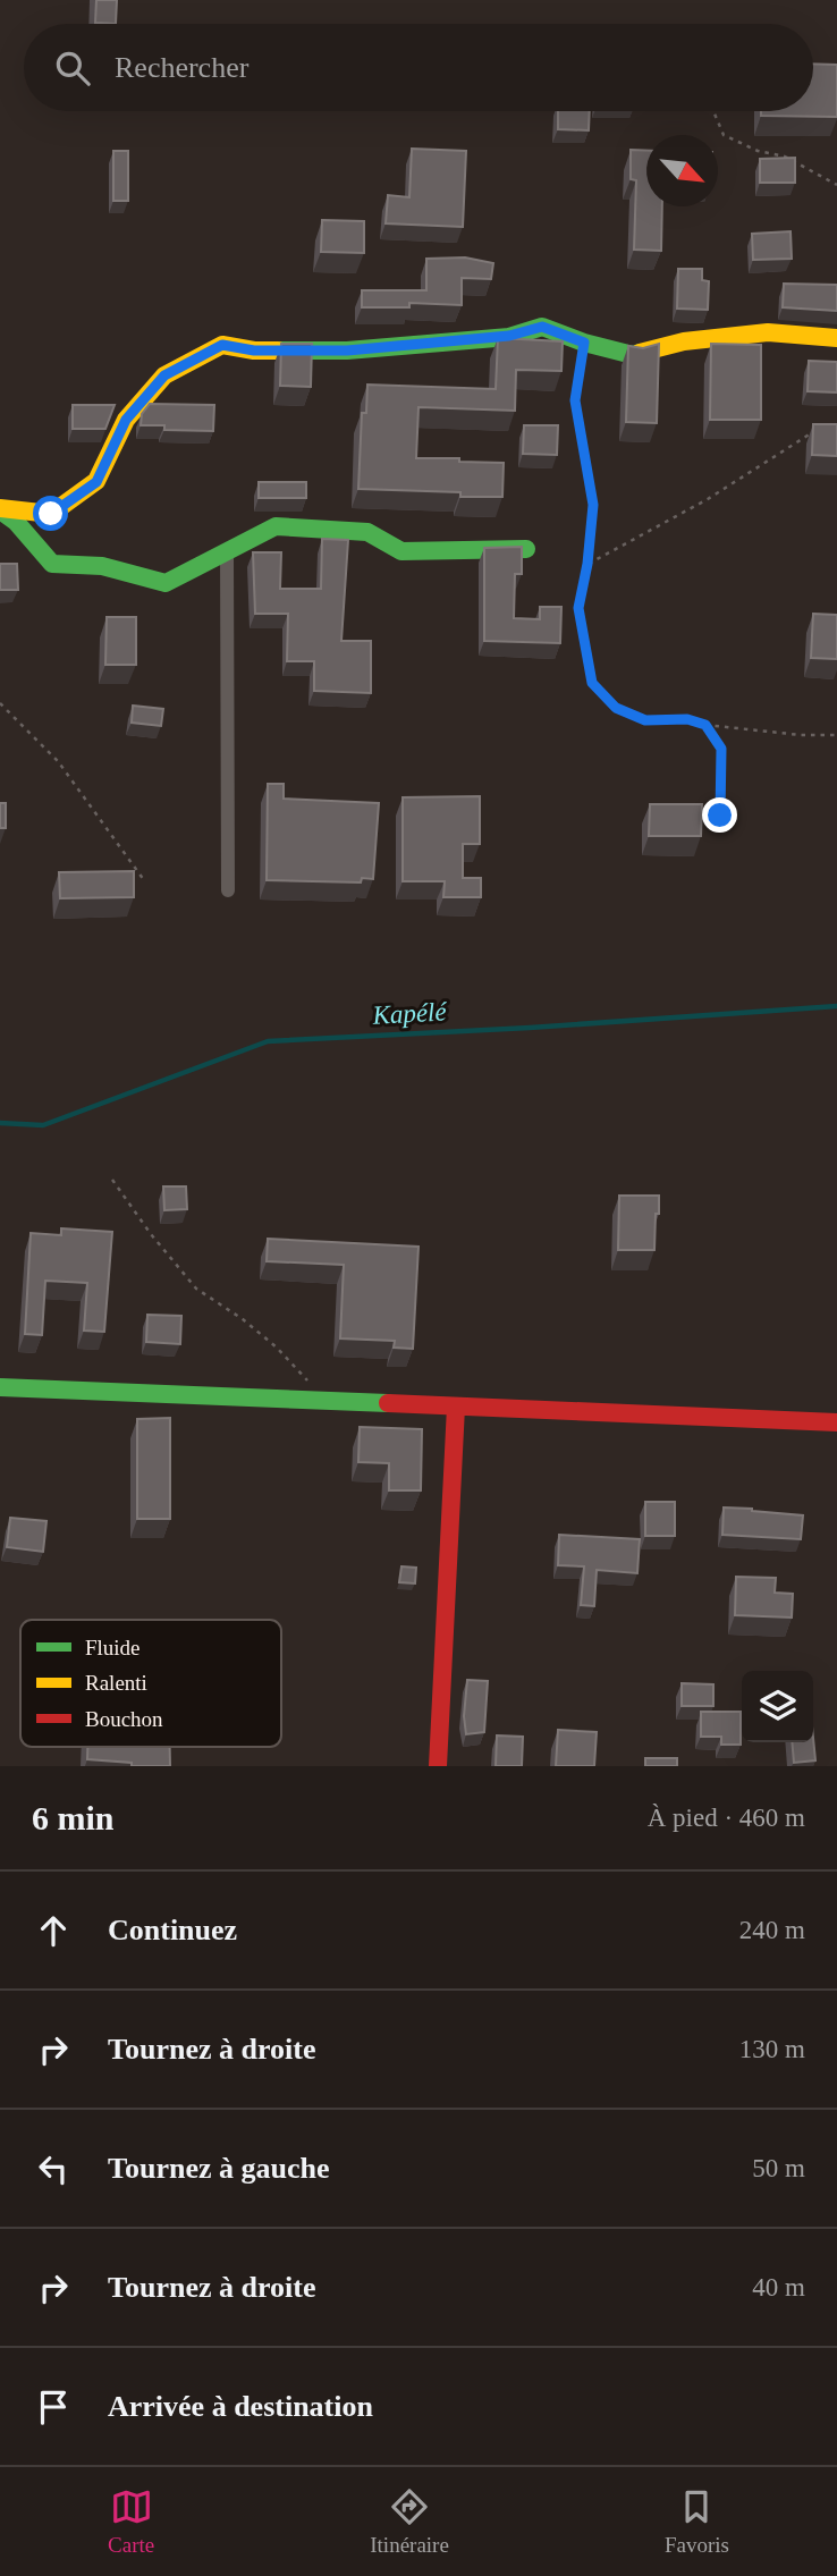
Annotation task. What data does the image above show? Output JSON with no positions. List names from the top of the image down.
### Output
{
  "water": ["Kapélé"],
  "legend": ["Fluide", "Ralenti", "Bouchon"],
  "north": "bottom right",
  "page": {
    "search": "Rechercher",
    "heading": ["6 min", "À pied · 460 m"],
    "list": [
      ["Continuez", "240 m"],
      ["Tournez à droite", "130 m"],
      ["Tournez à gauche", "50 m"],
      ["Tournez à droite", "40 m"],
      "Arrivée à destination"
    ],
    "nav": ["Carte", "Itinéraire", "Favoris"]
  }
}
